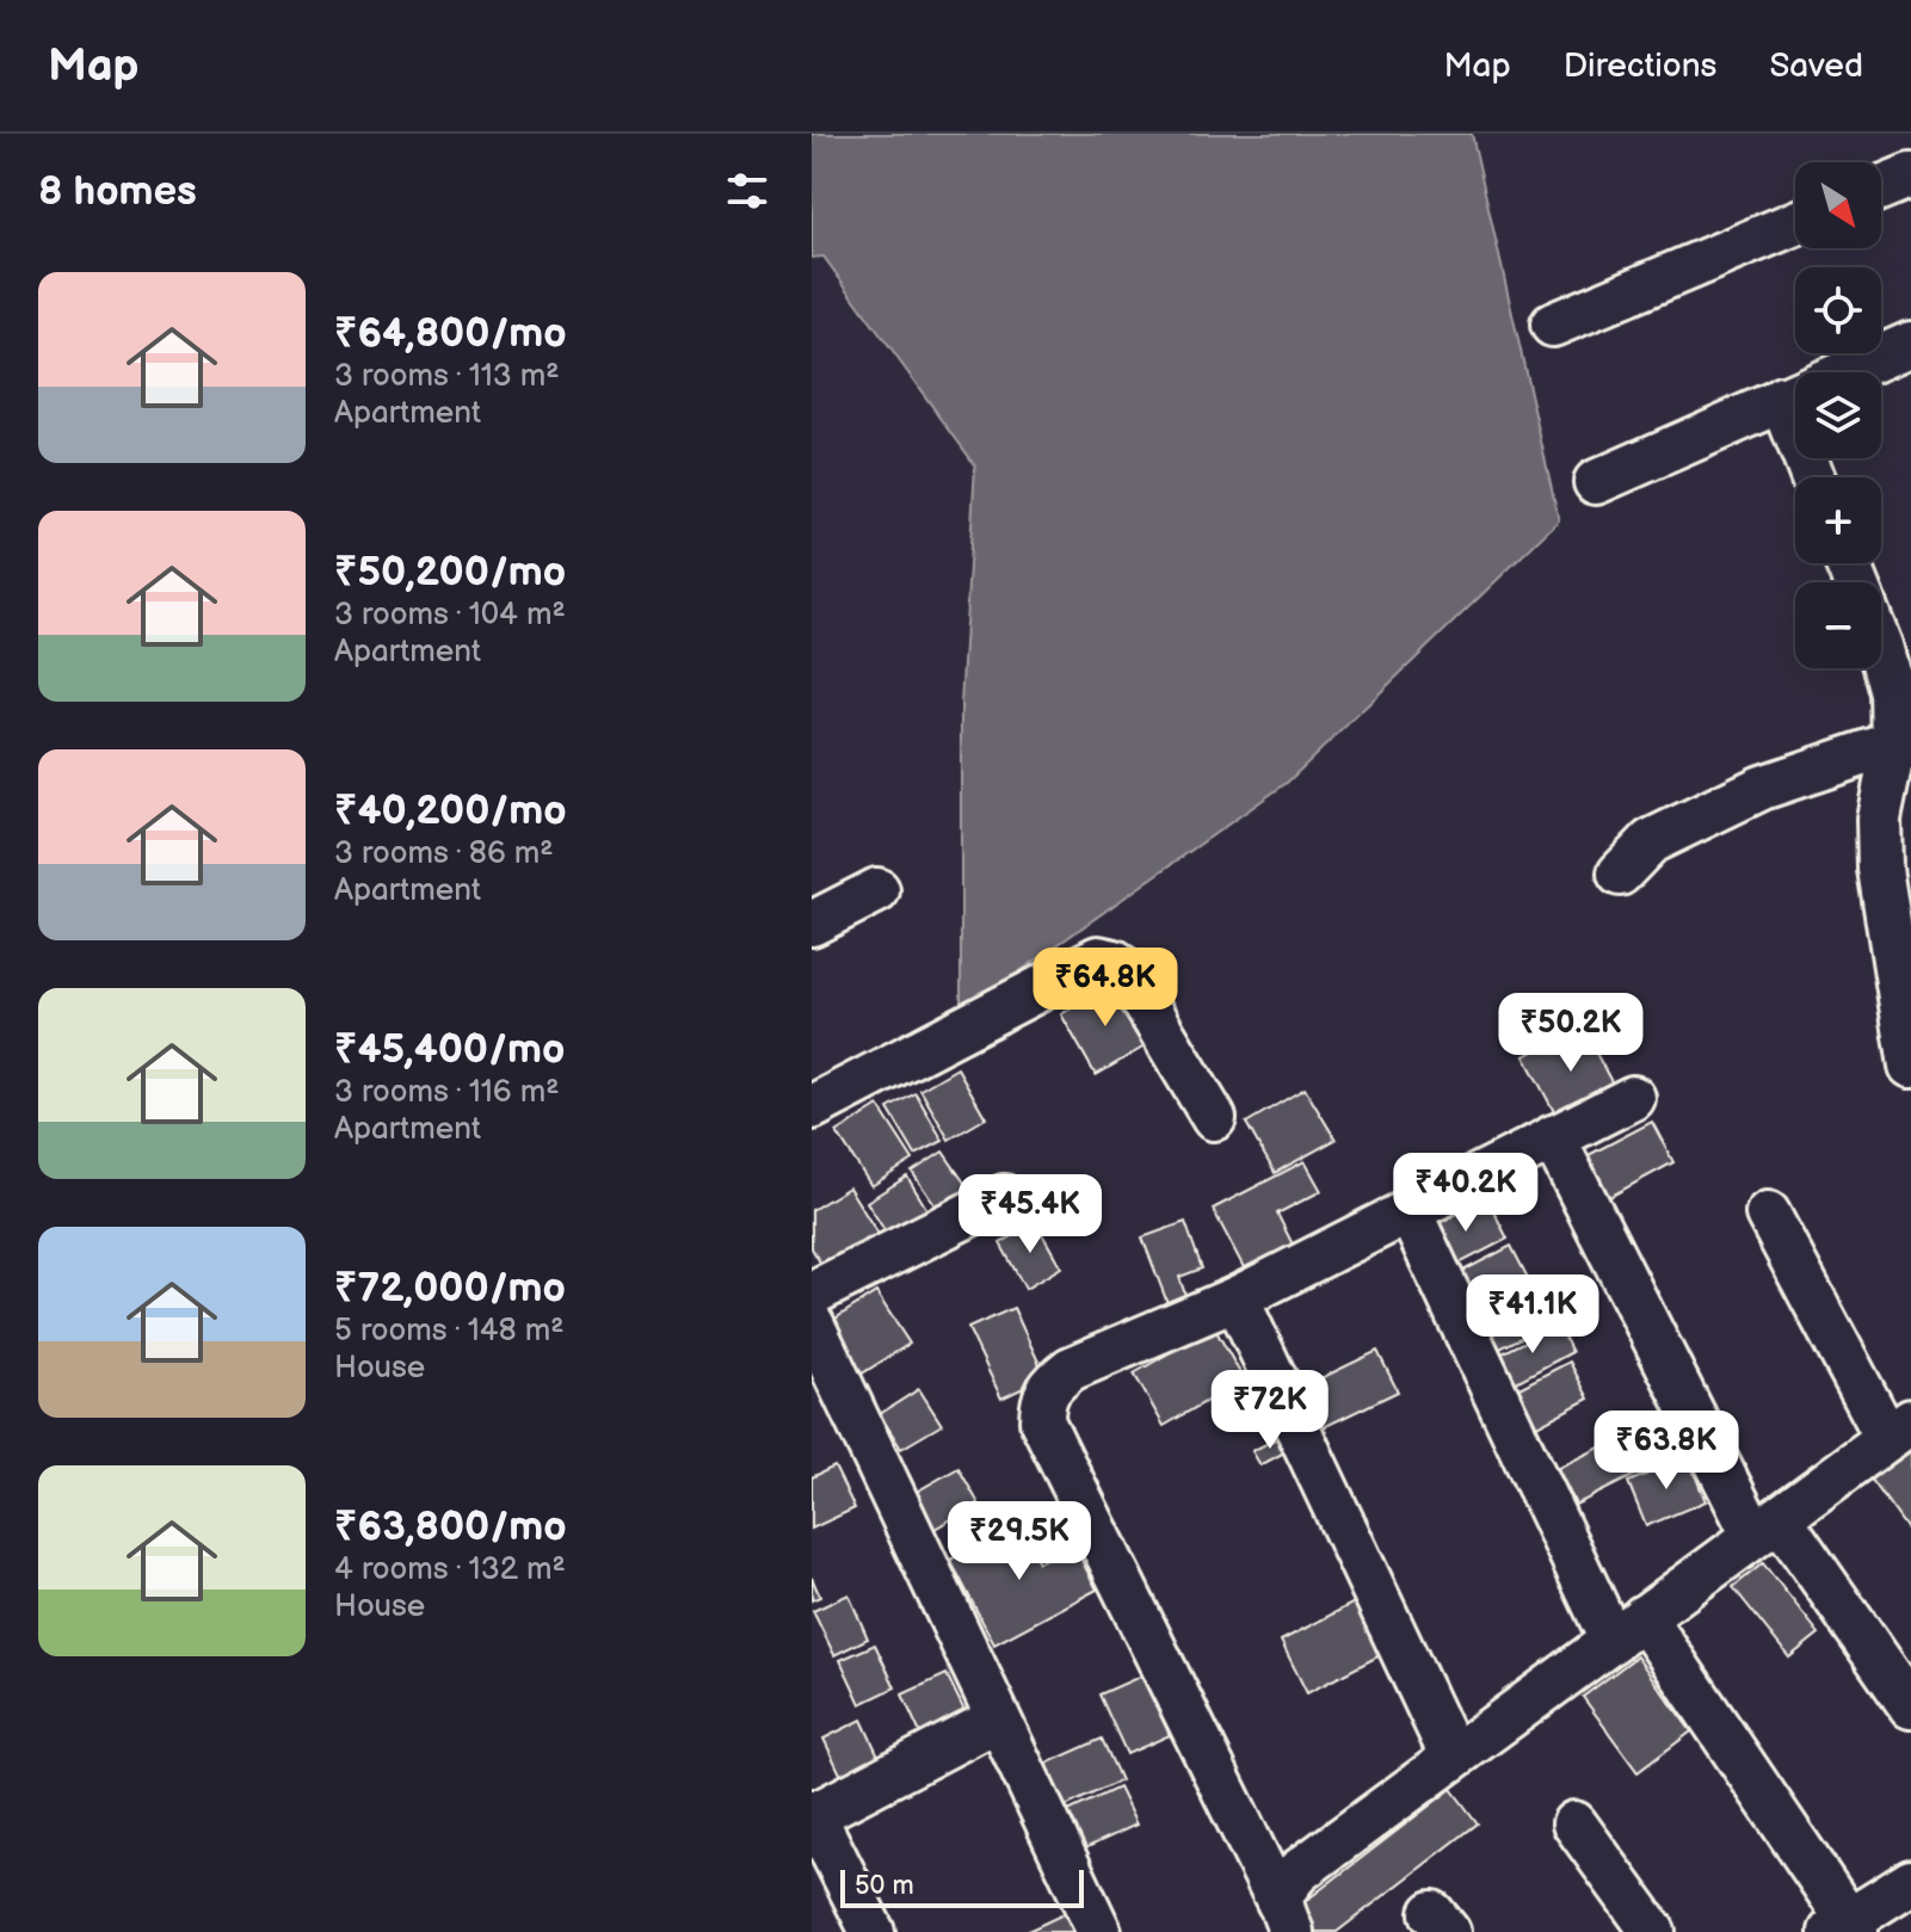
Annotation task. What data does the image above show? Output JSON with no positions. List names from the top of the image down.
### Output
{
  "scale_bar": "50 m",
  "north": "bottom right",
  "page": {
    "header": "Map",
    "nav": ["Map", "Directions", "Saved"],
    "heading": "8 homes",
    "map_buttons": ["+", "−"],
    "list": [
      {
        "name": "₹64,800/mo",
        "note": "3 rooms · 113 m² · Apartment"
      },
      {
        "name": "₹50,200/mo",
        "note": "3 rooms · 104 m² · Apartment"
      },
      {
        "name": "₹40,200/mo",
        "note": "3 rooms · 86 m² · Apartment"
      },
      {
        "name": "₹45,400/mo",
        "note": "3 rooms · 116 m² · Apartment"
      },
      {
        "name": "₹72,000/mo",
        "note": "5 rooms · 148 m² · House"
      },
      {
        "name": "₹63,800/mo",
        "note": "4 rooms · 132 m² · House"
      }
    ],
    "price": [
      "₹64.8K",
      "₹50.2K",
      "₹40.2K",
      "₹45.4K",
      "₹41.1K",
      "₹72K",
      "₹63.8K",
      "₹29.5K"
    ],
    "scale": "50 m"
  }
}
